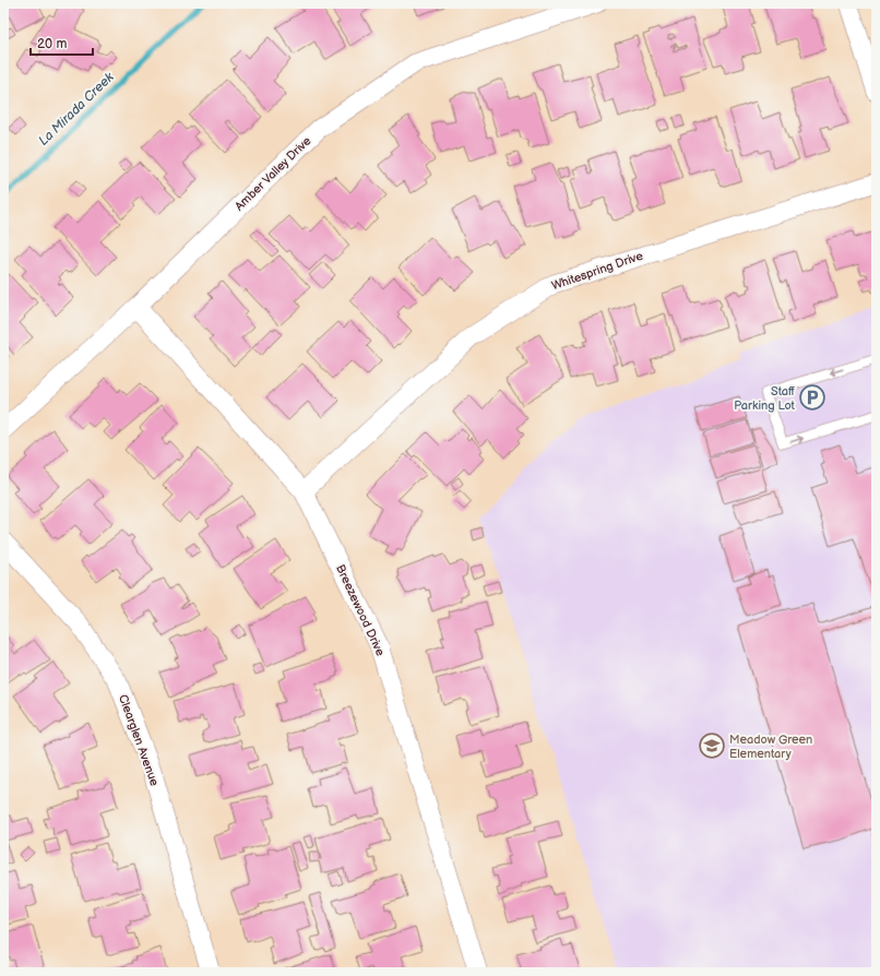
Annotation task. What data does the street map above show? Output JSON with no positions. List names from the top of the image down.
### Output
{
  "streets": {
    "street": [
      "Amber Valley Drive",
      "Whitespring Drive",
      "Breezewood Drive",
      "Clearglen Avenue"
    ]
  },
  "crossings": [
    ["Amber Valley Drive", "Breezewood Drive"],
    ["Whitespring Drive", "Breezewood Drive"]
  ],
  "water": ["La Mirada Creek"],
  "places": {
    "parking": ["Staff Parking Lot"],
    "school or university": ["Meadow Green Elementary"]
  },
  "scale_bar": "20 m"
}
